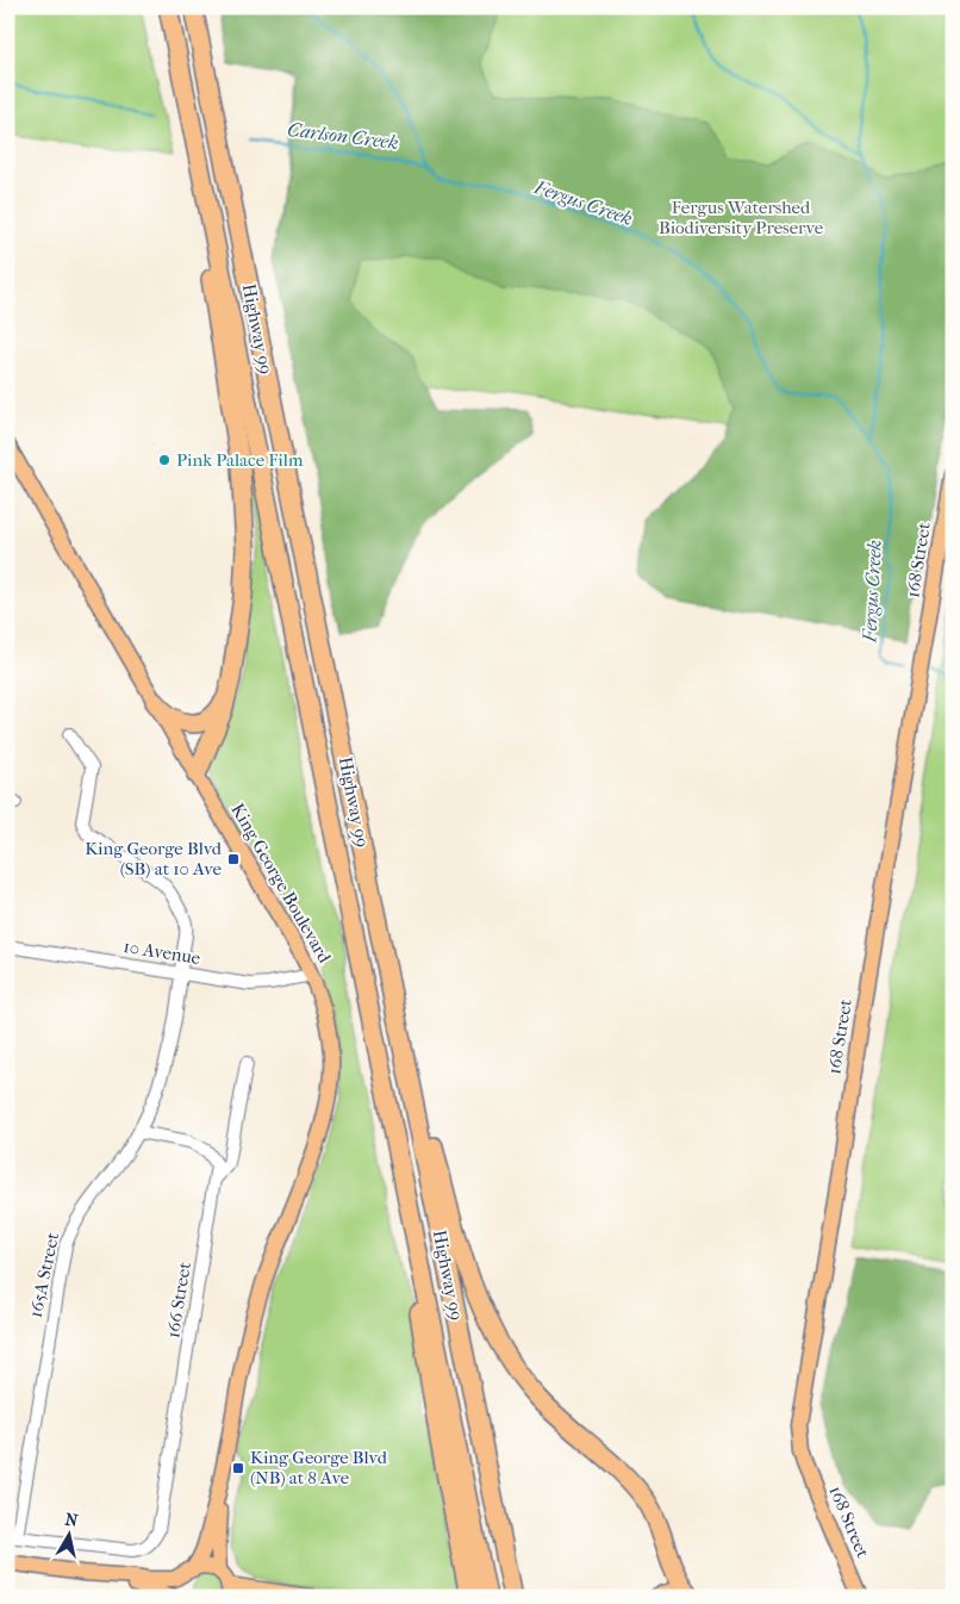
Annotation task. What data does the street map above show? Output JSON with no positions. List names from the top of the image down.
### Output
{
  "streets": {
    "highway": ["Highway 99"],
    "main road": ["168 Street", "King George Boulevard"],
    "street": ["10 Avenue", "165A Street", "166 Street"]
  },
  "crossings": [
    ["King George Boulevard", "10 Avenue"],
    ["10 Avenue", "165A Street"],
    ["165A Street", "166 Street"]
  ],
  "water": ["Carlson Creek", "Fergus Creek"],
  "parks": ["Fergus Watershed Biodiversity Preserve"],
  "places": {
    "other": ["Pink Palace Film"],
    "transit": ["King George Blvd (SB) at 10 Ave", "King George Blvd (NB) at 8 Ave"]
  },
  "north": "top"
}
